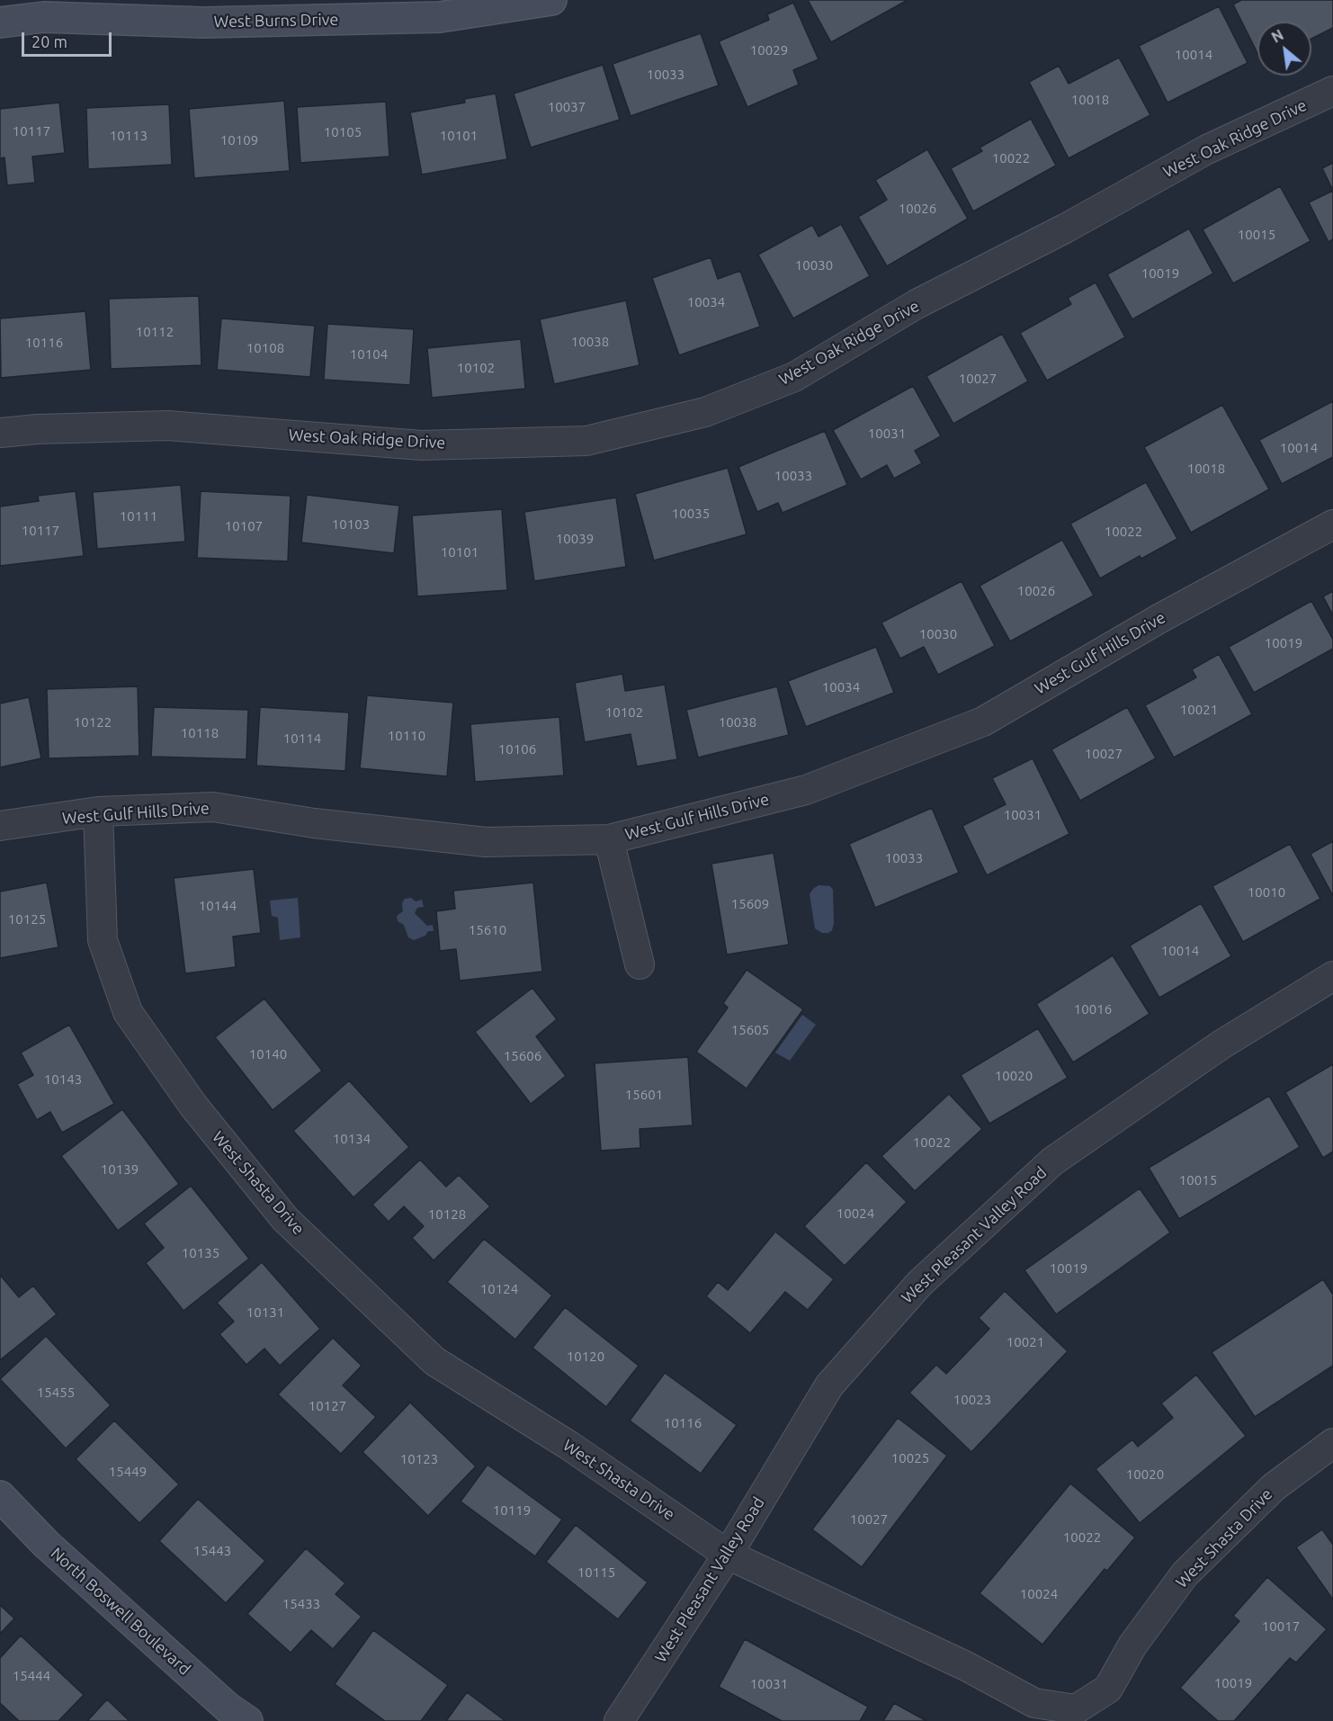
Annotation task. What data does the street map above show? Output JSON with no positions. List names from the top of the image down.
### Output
{
  "streets": {
    "street": [
      "West Burns Drive",
      "West Oak Ridge Drive",
      "West Gulf Hills Drive",
      "West Shasta Drive",
      "West Pleasant Valley Road",
      "North Boswell Boulevard"
    ]
  },
  "crossings": [
    ["West Gulf Hills Drive", "West Shasta Drive"],
    ["West Shasta Drive", "West Pleasant Valley Road"]
  ],
  "house_numbers": [
    "10029",
    "10014",
    "10033",
    "10018",
    "10037",
    "10117",
    "10105",
    "10113",
    "10101",
    "10109",
    "10022",
    "10026",
    "10015",
    "10030",
    "10019",
    "10034",
    "10112",
    "10038",
    "10116",
    "10108",
    "10104",
    "10102",
    "10027",
    "10031",
    "10014",
    "10018",
    "10033",
    "10035",
    "10111",
    "10103",
    "10107",
    "10117",
    "10022",
    "10039",
    "10101",
    "10026",
    "10030",
    "10019",
    "10034",
    "10021",
    "10102",
    "10122",
    "10038",
    "10118",
    "10110",
    "10114",
    "10106",
    "10027",
    "10031",
    "10033",
    "10010",
    "15609",
    "10144",
    "10125",
    "15610",
    "10014",
    "10016",
    "15605",
    "10140",
    "15606",
    "10020",
    "10143",
    "15601",
    "10134",
    "10022",
    "10139",
    "10015",
    "10024",
    "10128",
    "10135",
    "10019",
    "10124",
    "10131",
    "10021",
    "10120",
    "15455",
    "10023",
    "10127",
    "10116",
    "10025",
    "10123",
    "15449",
    "10020",
    "10119",
    "10027",
    "10022",
    "15443",
    "10115",
    "10024",
    "15433",
    "10017",
    "15444",
    "10019",
    "10031"
  ],
  "scale_bar": "20 m",
  "north": "top left"
}
